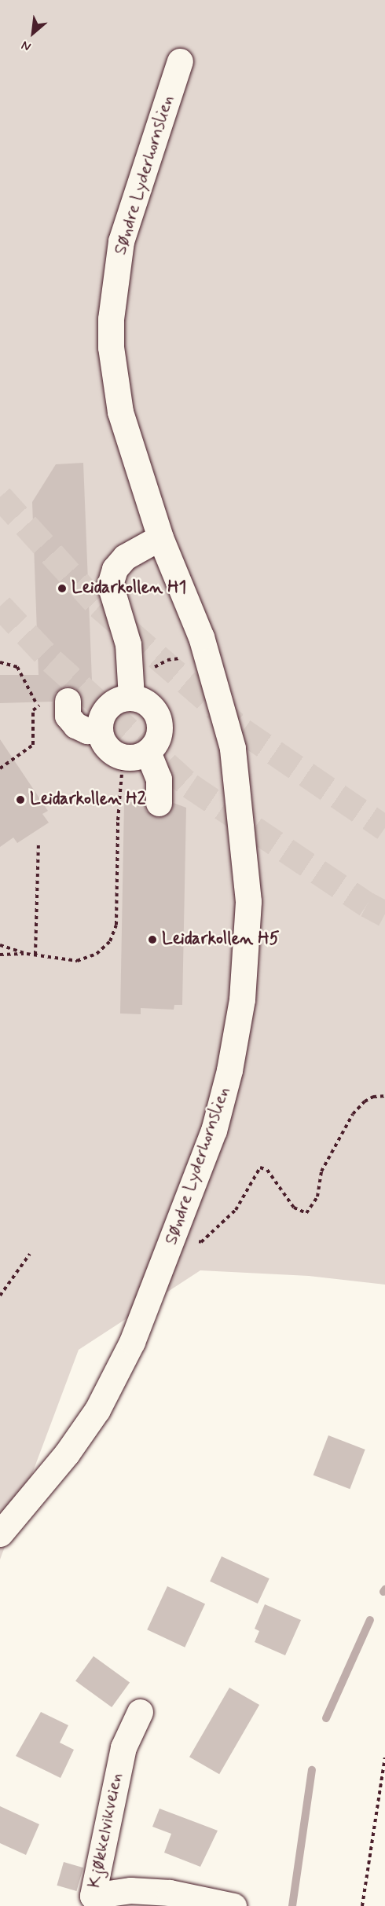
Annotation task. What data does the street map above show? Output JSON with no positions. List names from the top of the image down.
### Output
{
  "streets": {
    "street": ["Søndre Lyderhornslien", "Kjøkkelvikveien"]
  },
  "places": ["Leidarkollen H1", "Leidarkollen H2", "Leidarkollen H5"],
  "north": "bottom left"
}
